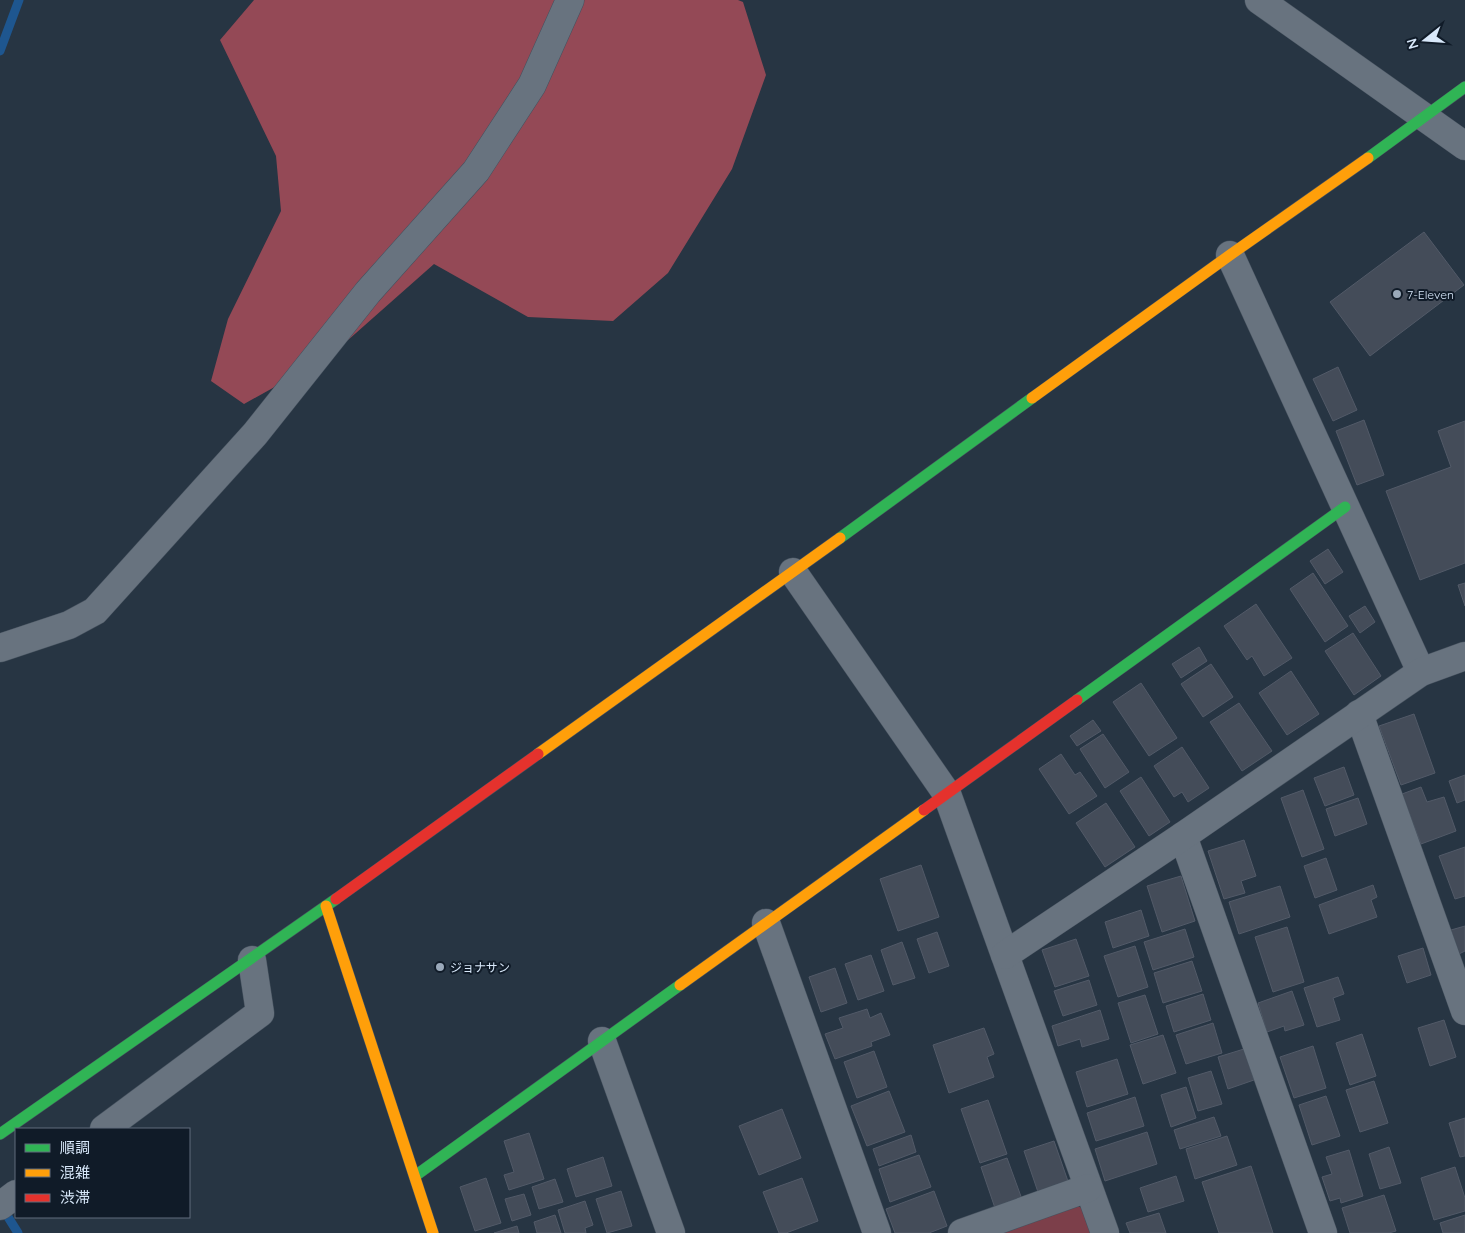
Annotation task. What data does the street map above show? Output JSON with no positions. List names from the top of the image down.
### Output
{
  "places": ["7-Eleven", "ジョナサン"],
  "legend": ["順調", "混雑", "渋滞"],
  "north": "left"
}
